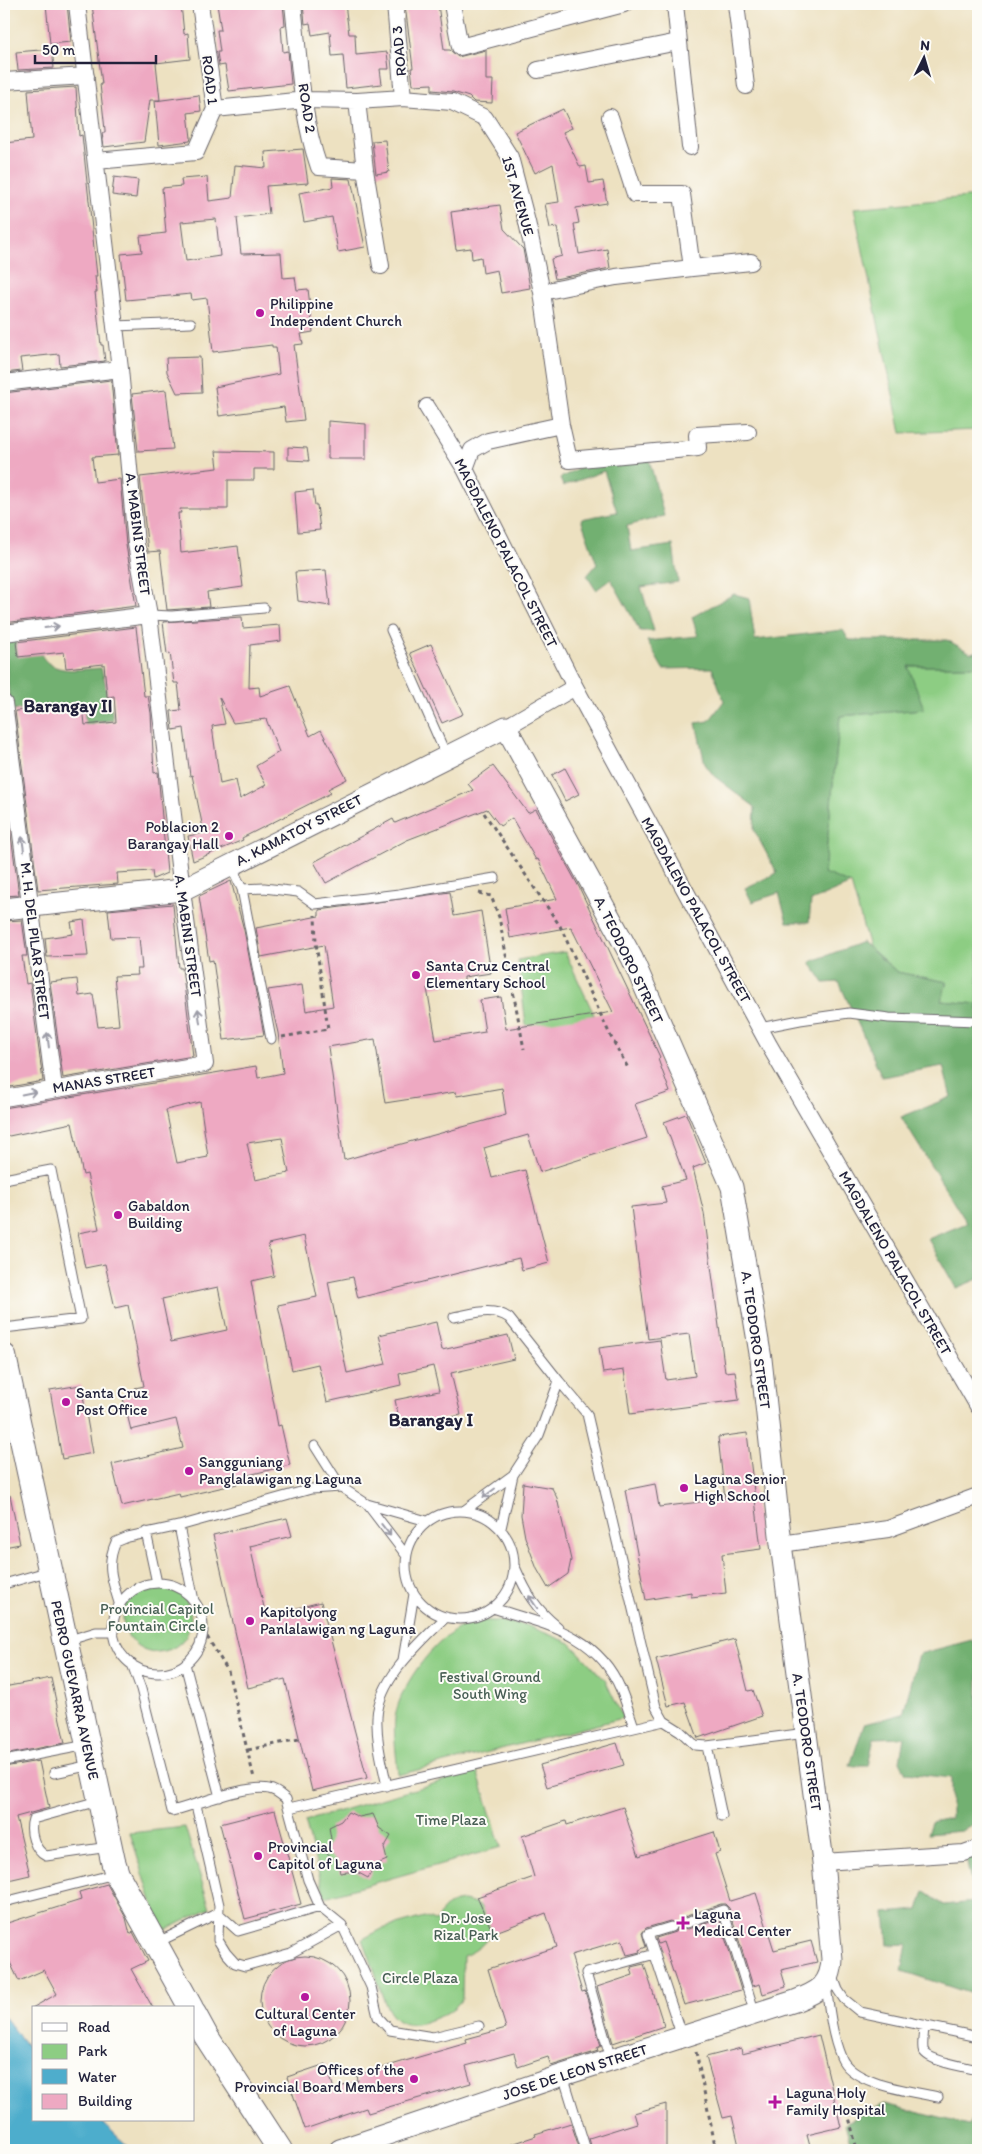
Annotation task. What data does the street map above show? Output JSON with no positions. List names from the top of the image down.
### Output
{
  "streets": {
    "main road": ["PEDRO GUEVARRA AVENUE"],
    "street": [
      "ROAD 3",
      "ROAD 1",
      "ROAD 2",
      "1ST AVENUE",
      "A. MABINI STREET",
      "MAGDALENO PALACOL STREET",
      "A. KAMATOY STREET",
      "M. H. DEL PILAR STREET",
      "A. TEODORO STREET",
      "MANAS STREET",
      "JOSE DE LEON STREET"
    ]
  },
  "crossings": [
    ["ROAD 3", "1ST AVENUE"],
    ["ROAD 1", "1ST AVENUE"],
    ["ROAD 1", "A. MABINI STREET"],
    ["ROAD 2", "1ST AVENUE"],
    ["A. MABINI STREET", "A. KAMATOY STREET"],
    ["A. MABINI STREET", "MANAS STREET"],
    ["MAGDALENO PALACOL STREET", "A. KAMATOY STREET"],
    ["A. KAMATOY STREET", "M. H. DEL PILAR STREET"],
    ["A. KAMATOY STREET", "A. TEODORO STREET"],
    ["M. H. DEL PILAR STREET", "MANAS STREET"],
    ["A. TEODORO STREET", "JOSE DE LEON STREET"]
  ],
  "one_way": ["M. H. DEL PILAR STREET"],
  "districts": ["Barangay II", "Barangay I"],
  "parks": [
    "Provincial Capitol Fountain Circle",
    "Festival Ground South Wing",
    "Time Plaza",
    "Dr. Jose Rizal Park",
    "Circle Plaza"
  ],
  "places": {
    "other": [
      "Philippine Independent Church",
      "Poblacion 2 Barangay Hall",
      "Santa Cruz Central Elementary School",
      "Gabaldon Building",
      "Santa Cruz Post Office",
      "Sangguniang Panglalawigan ng Laguna",
      "Laguna Senior High School",
      "Kapitolyong Panlalawigan ng Laguna",
      "Provincial Capitol of Laguna",
      "Cultural Center of Laguna",
      "Offices of the Provincial Board Members"
    ],
    "health": ["Laguna Medical Center", "Laguna Holy Family Hospital"]
  },
  "legend": [
    "Road",
    "Park",
    "Water",
    "Building"
  ],
  "scale_bar": "50 m",
  "north": "top"
}
